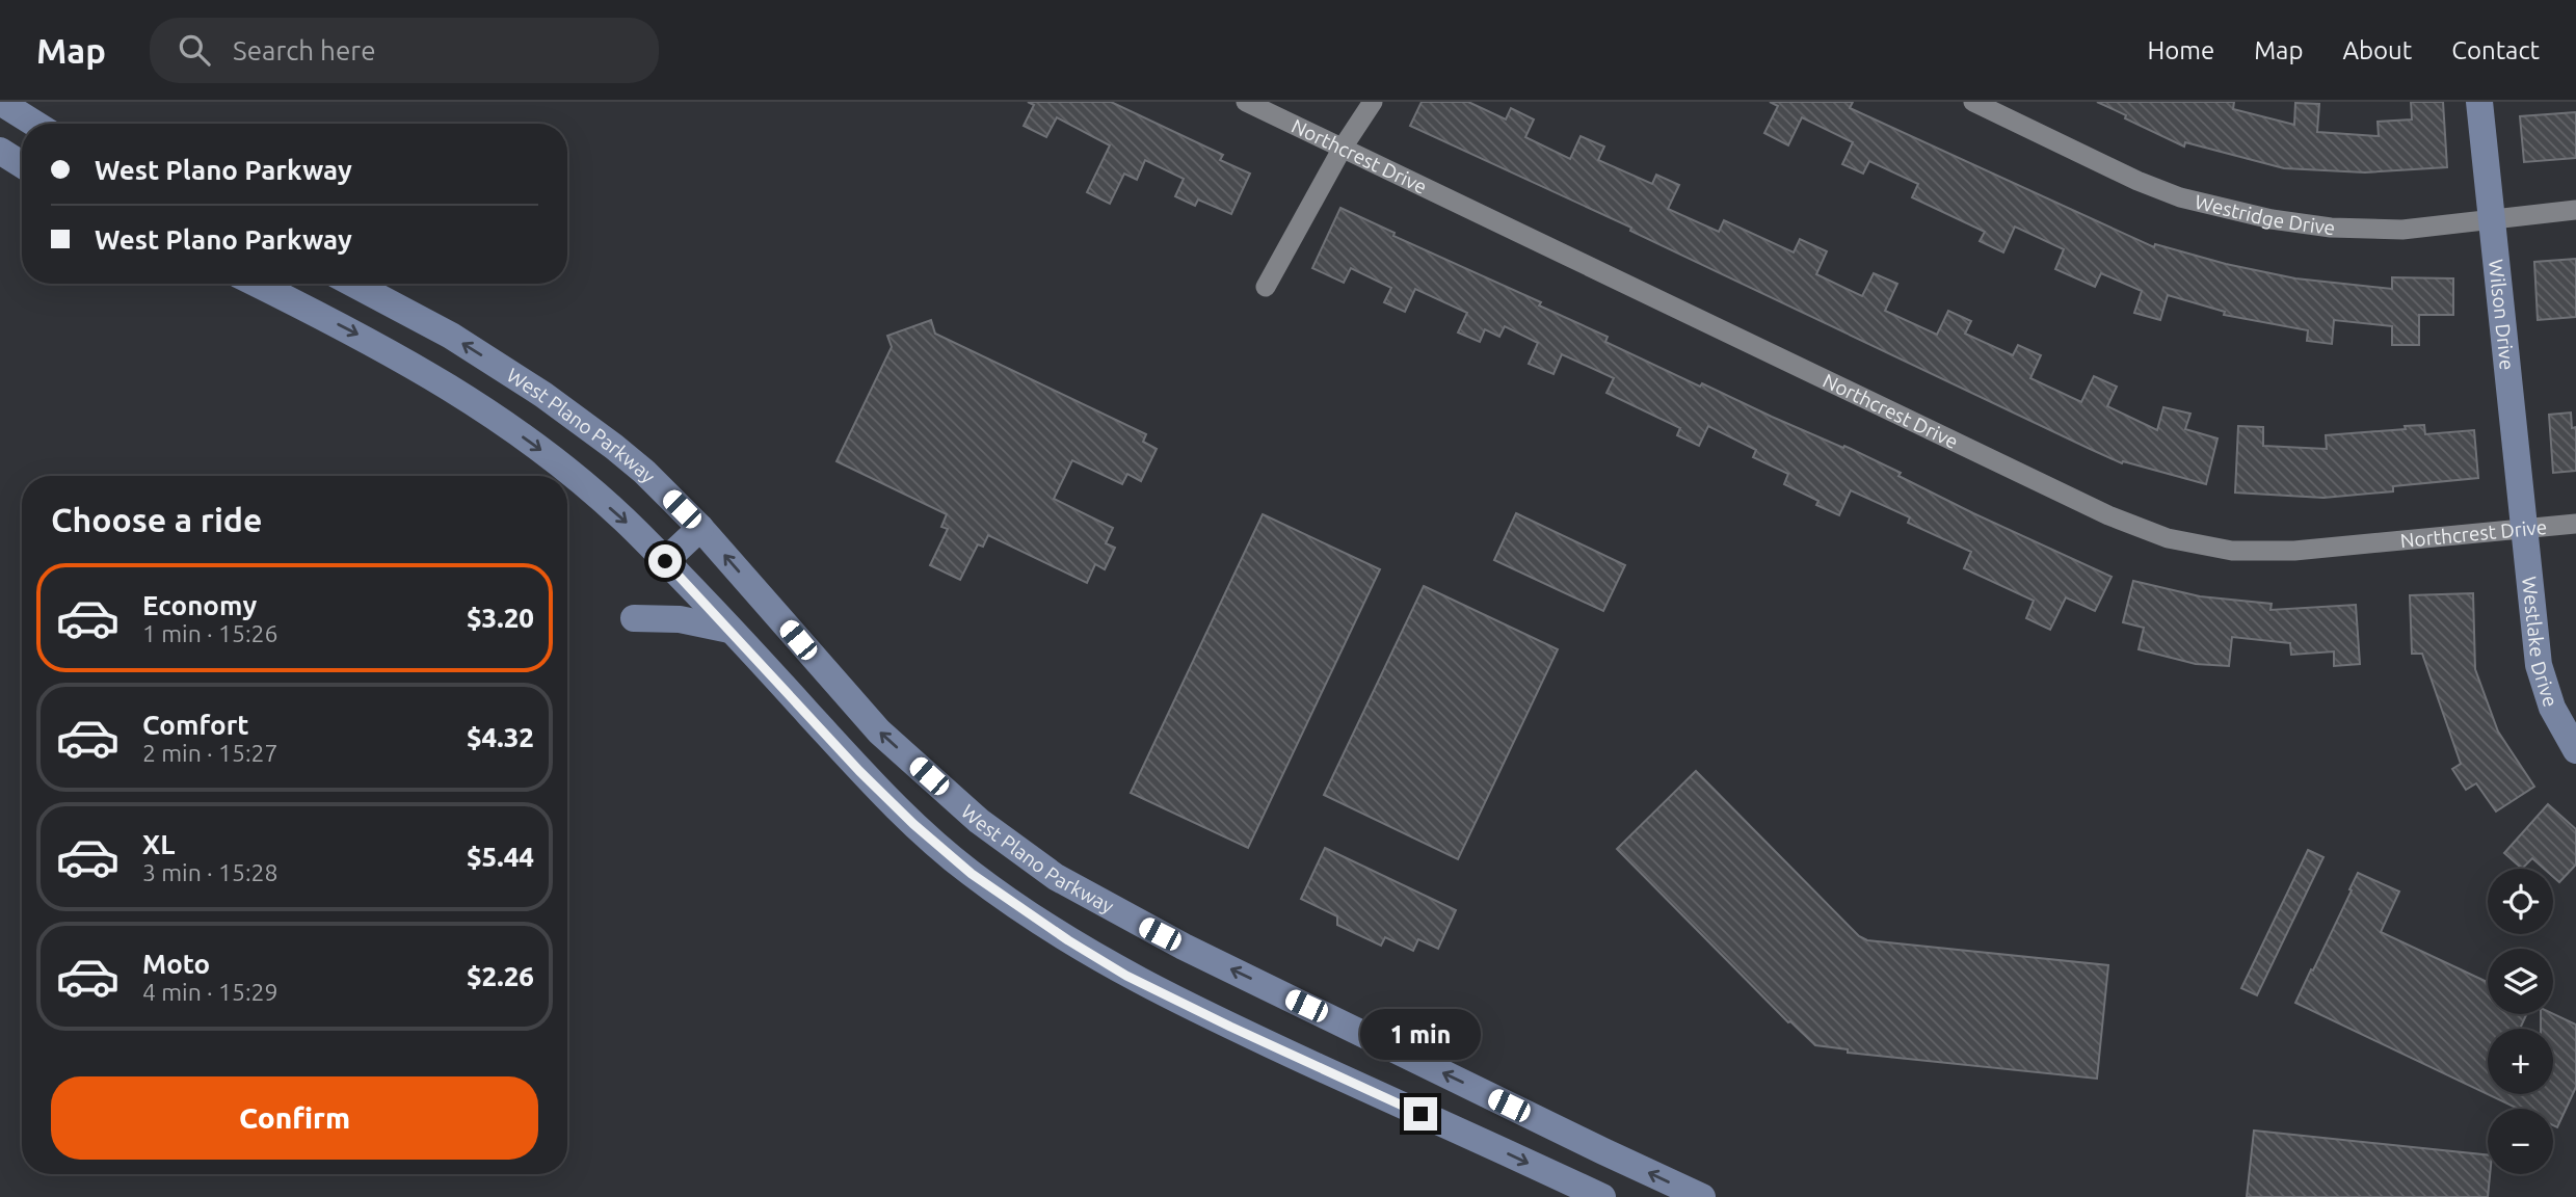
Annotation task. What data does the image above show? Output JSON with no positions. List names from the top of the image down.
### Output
{
  "streets": {
    "main road": ["Wilson Drive", "West Plano Parkway", "Westlake Drive"],
    "street": ["Northcrest Drive", "Westridge Drive"]
  },
  "crossings": [
    ["Northcrest Drive", "Wilson Drive"],
    ["Northcrest Drive", "Westlake Drive"],
    ["Westridge Drive", "Wilson Drive"],
    ["Wilson Drive", "Westlake Drive"]
  ],
  "page": {
    "header": "Map",
    "search": "Search here",
    "nav": [
      "Home",
      "Map",
      "About",
      "Contact"
    ],
    "banner": ["West Plano Parkway", "West Plano Parkway"],
    "heading": "Choose a ride",
    "list": [
      {
        "name": "Economy",
        "note": "1 min · 15:26",
        "value": "$3.20"
      },
      {
        "name": "Comfort",
        "note": "2 min · 15:27",
        "value": "$4.32"
      },
      {
        "name": "XL",
        "note": "3 min · 15:28",
        "value": "$5.44"
      },
      {
        "name": "Moto",
        "note": "4 min · 15:29",
        "value": "$2.26"
      }
    ],
    "map_buttons": ["+", "−"],
    "bubble": "1 min",
    "buttons": "Confirm"
  }
}
